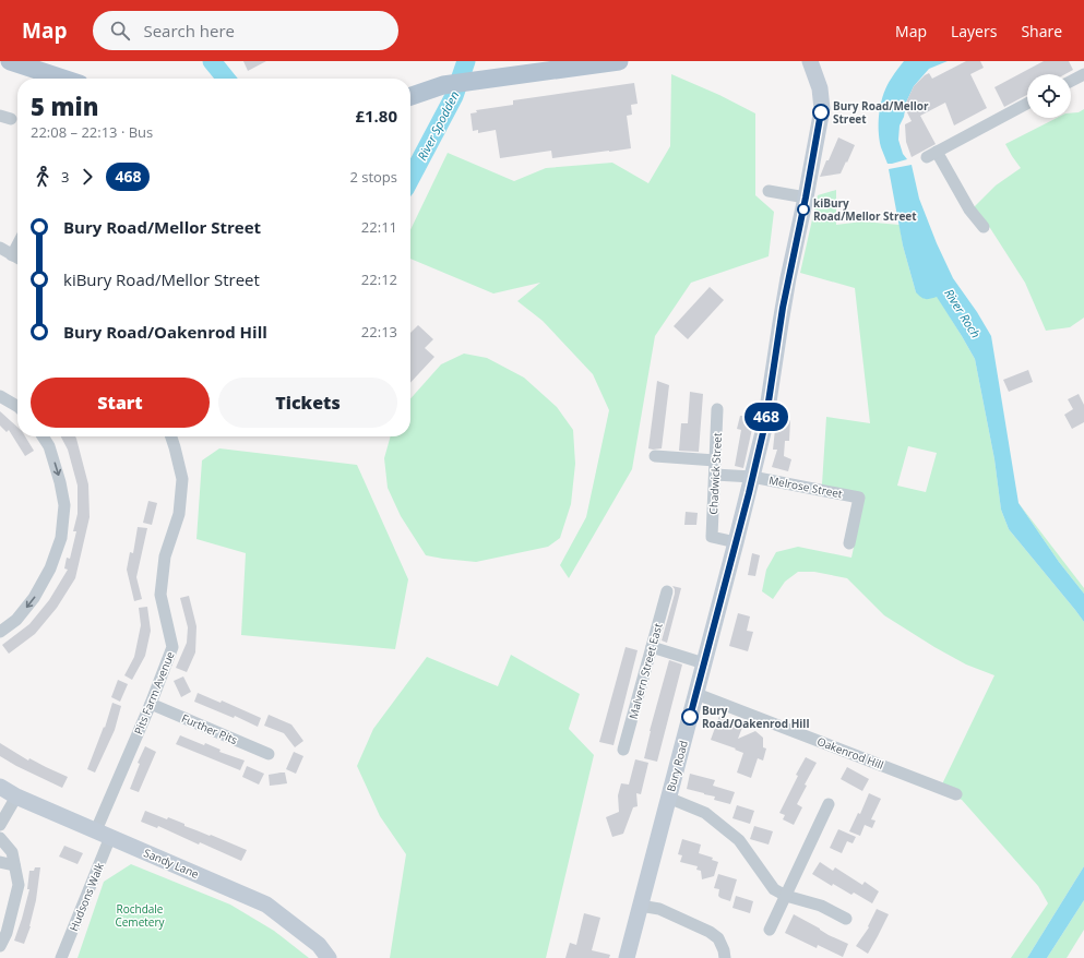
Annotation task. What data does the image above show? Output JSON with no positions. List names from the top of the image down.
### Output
{
  "streets": {
    "main road": ["Bury Road", "Sandy Lane"],
    "street": [
      "Chadwick Street",
      "Melrose Street",
      "Malvern Street East",
      "Pits Farm Avenue",
      "Further Pits",
      "Oakenrod Hill",
      "Hudsons Walk"
    ]
  },
  "crossings": [
    ["Chadwick Street", "Melrose Street"],
    ["Chadwick Street", "Bury Road"],
    ["Melrose Street", "Bury Road"],
    ["Pits Farm Avenue", "Further Pits"],
    ["Pits Farm Avenue", "Sandy Lane"],
    ["Pits Farm Avenue", "Hudsons Walk"],
    ["Oakenrod Hill", "Bury Road"],
    ["Sandy Lane", "Hudsons Walk"]
  ],
  "water": ["River Spodden", "River Roch"],
  "parks": ["Rochdale Cemetery"],
  "places": ["Bury Road/Mellor Street", "kiBury Road/Mellor Street", "Bury Road/Oakenrod Hill"],
  "lines": ["bus line 468"],
  "page": {
    "header": "Map",
    "search": "Search here",
    "nav": ["Map", "Layers", "Share"],
    "on_map": "468",
    "heading": ["5 min", "22:08 – 22:13 · Bus", "£1.80"],
    "legs": ["3", "468", "2 stops"],
    "list": [
      {
        "name": "Bury Road/Mellor Street",
        "value": "22:11"
      },
      {
        "name": "kiBury Road/Mellor Street",
        "value": "22:12"
      },
      {
        "name": "Bury Road/Oakenrod Hill",
        "value": "22:13"
      }
    ],
    "buttons": ["Start", "Tickets"]
  }
}
